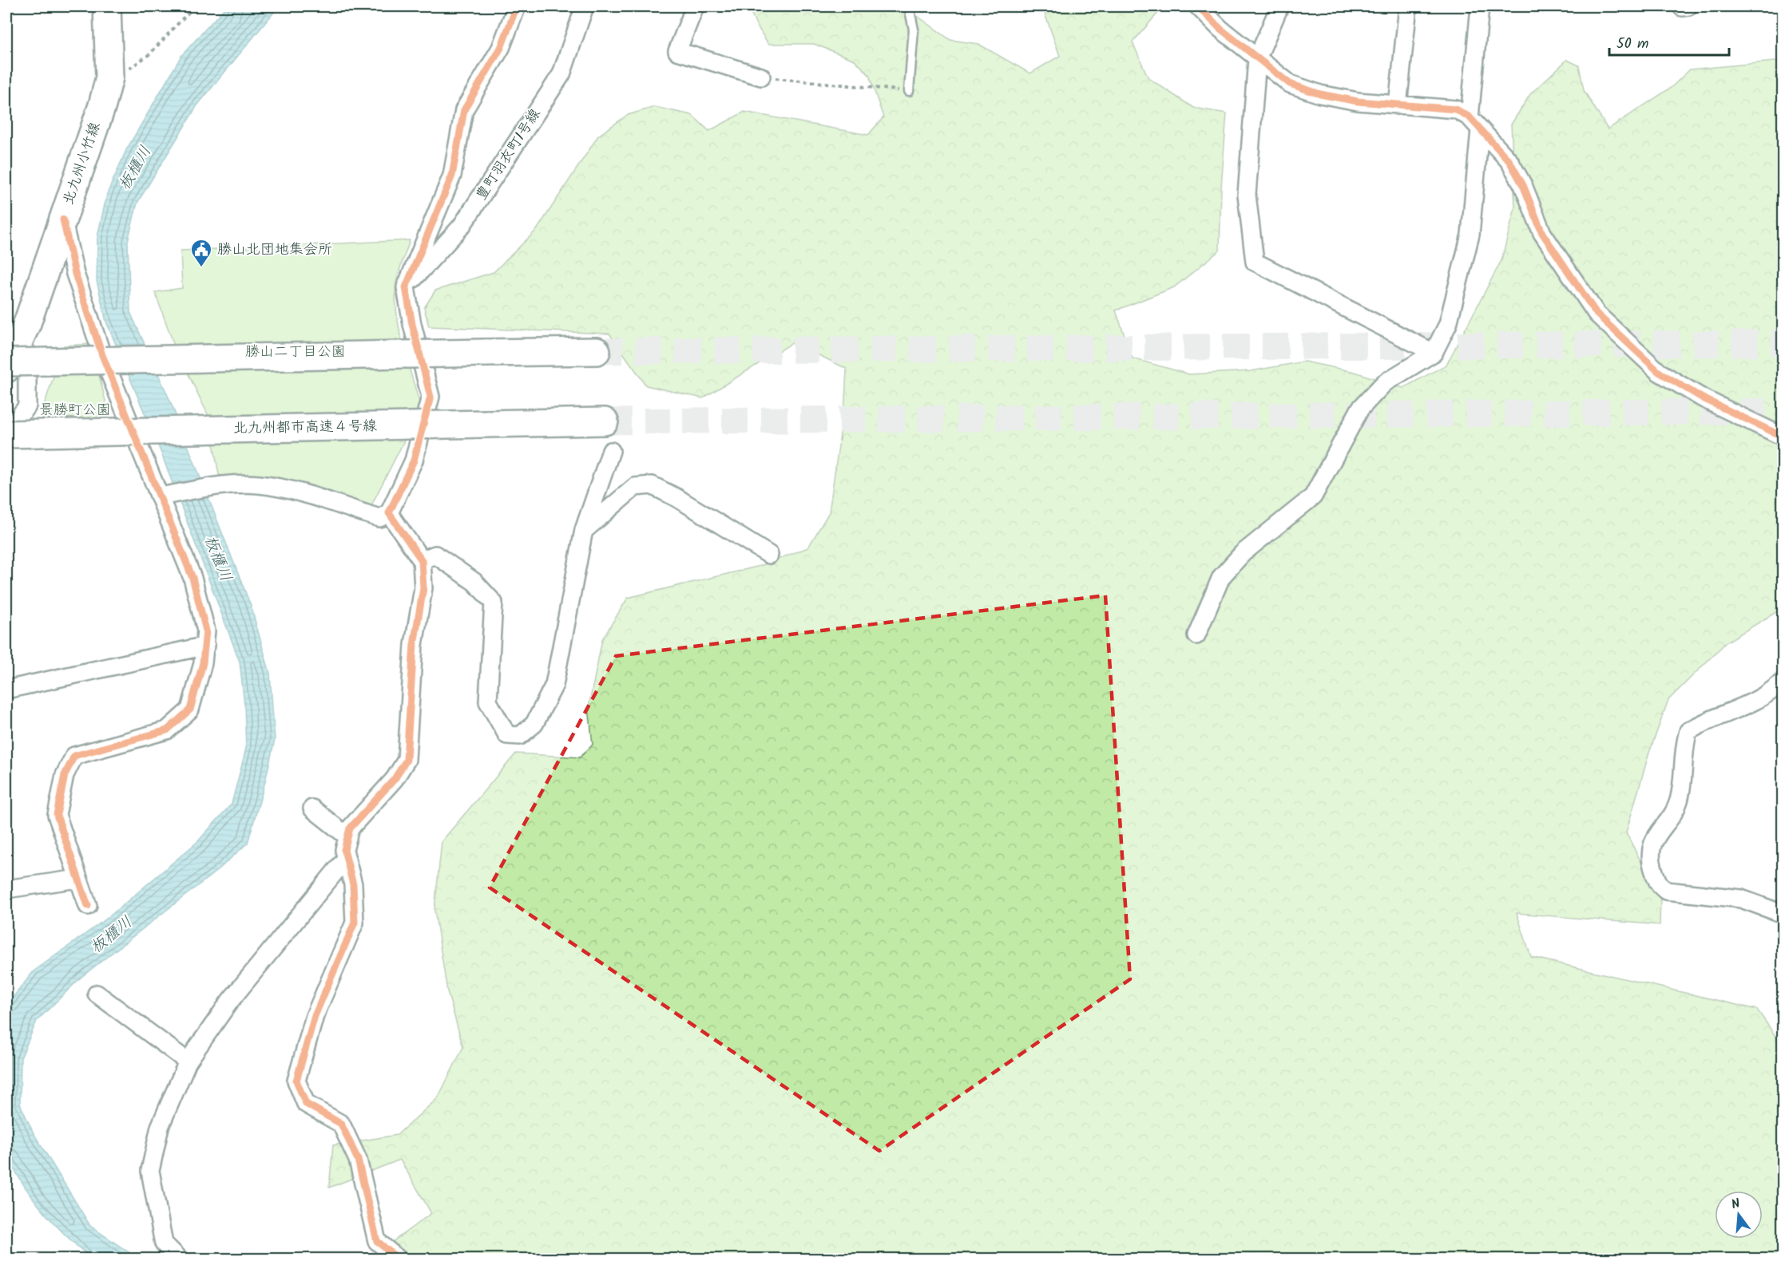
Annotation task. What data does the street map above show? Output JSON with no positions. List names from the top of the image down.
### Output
{
  "streets": {
    "main road": ["北九州小竹線", "北九州都市高速４号線"],
    "street": ["豊町羽衣町1号線"]
  },
  "water": ["板櫃川"],
  "parks": ["勝山二丁目公園", "景勝町公園"],
  "places": {
    "public building": ["勝山北団地集会所"]
  },
  "scale_bar": "50 m",
  "north": "top"
}
